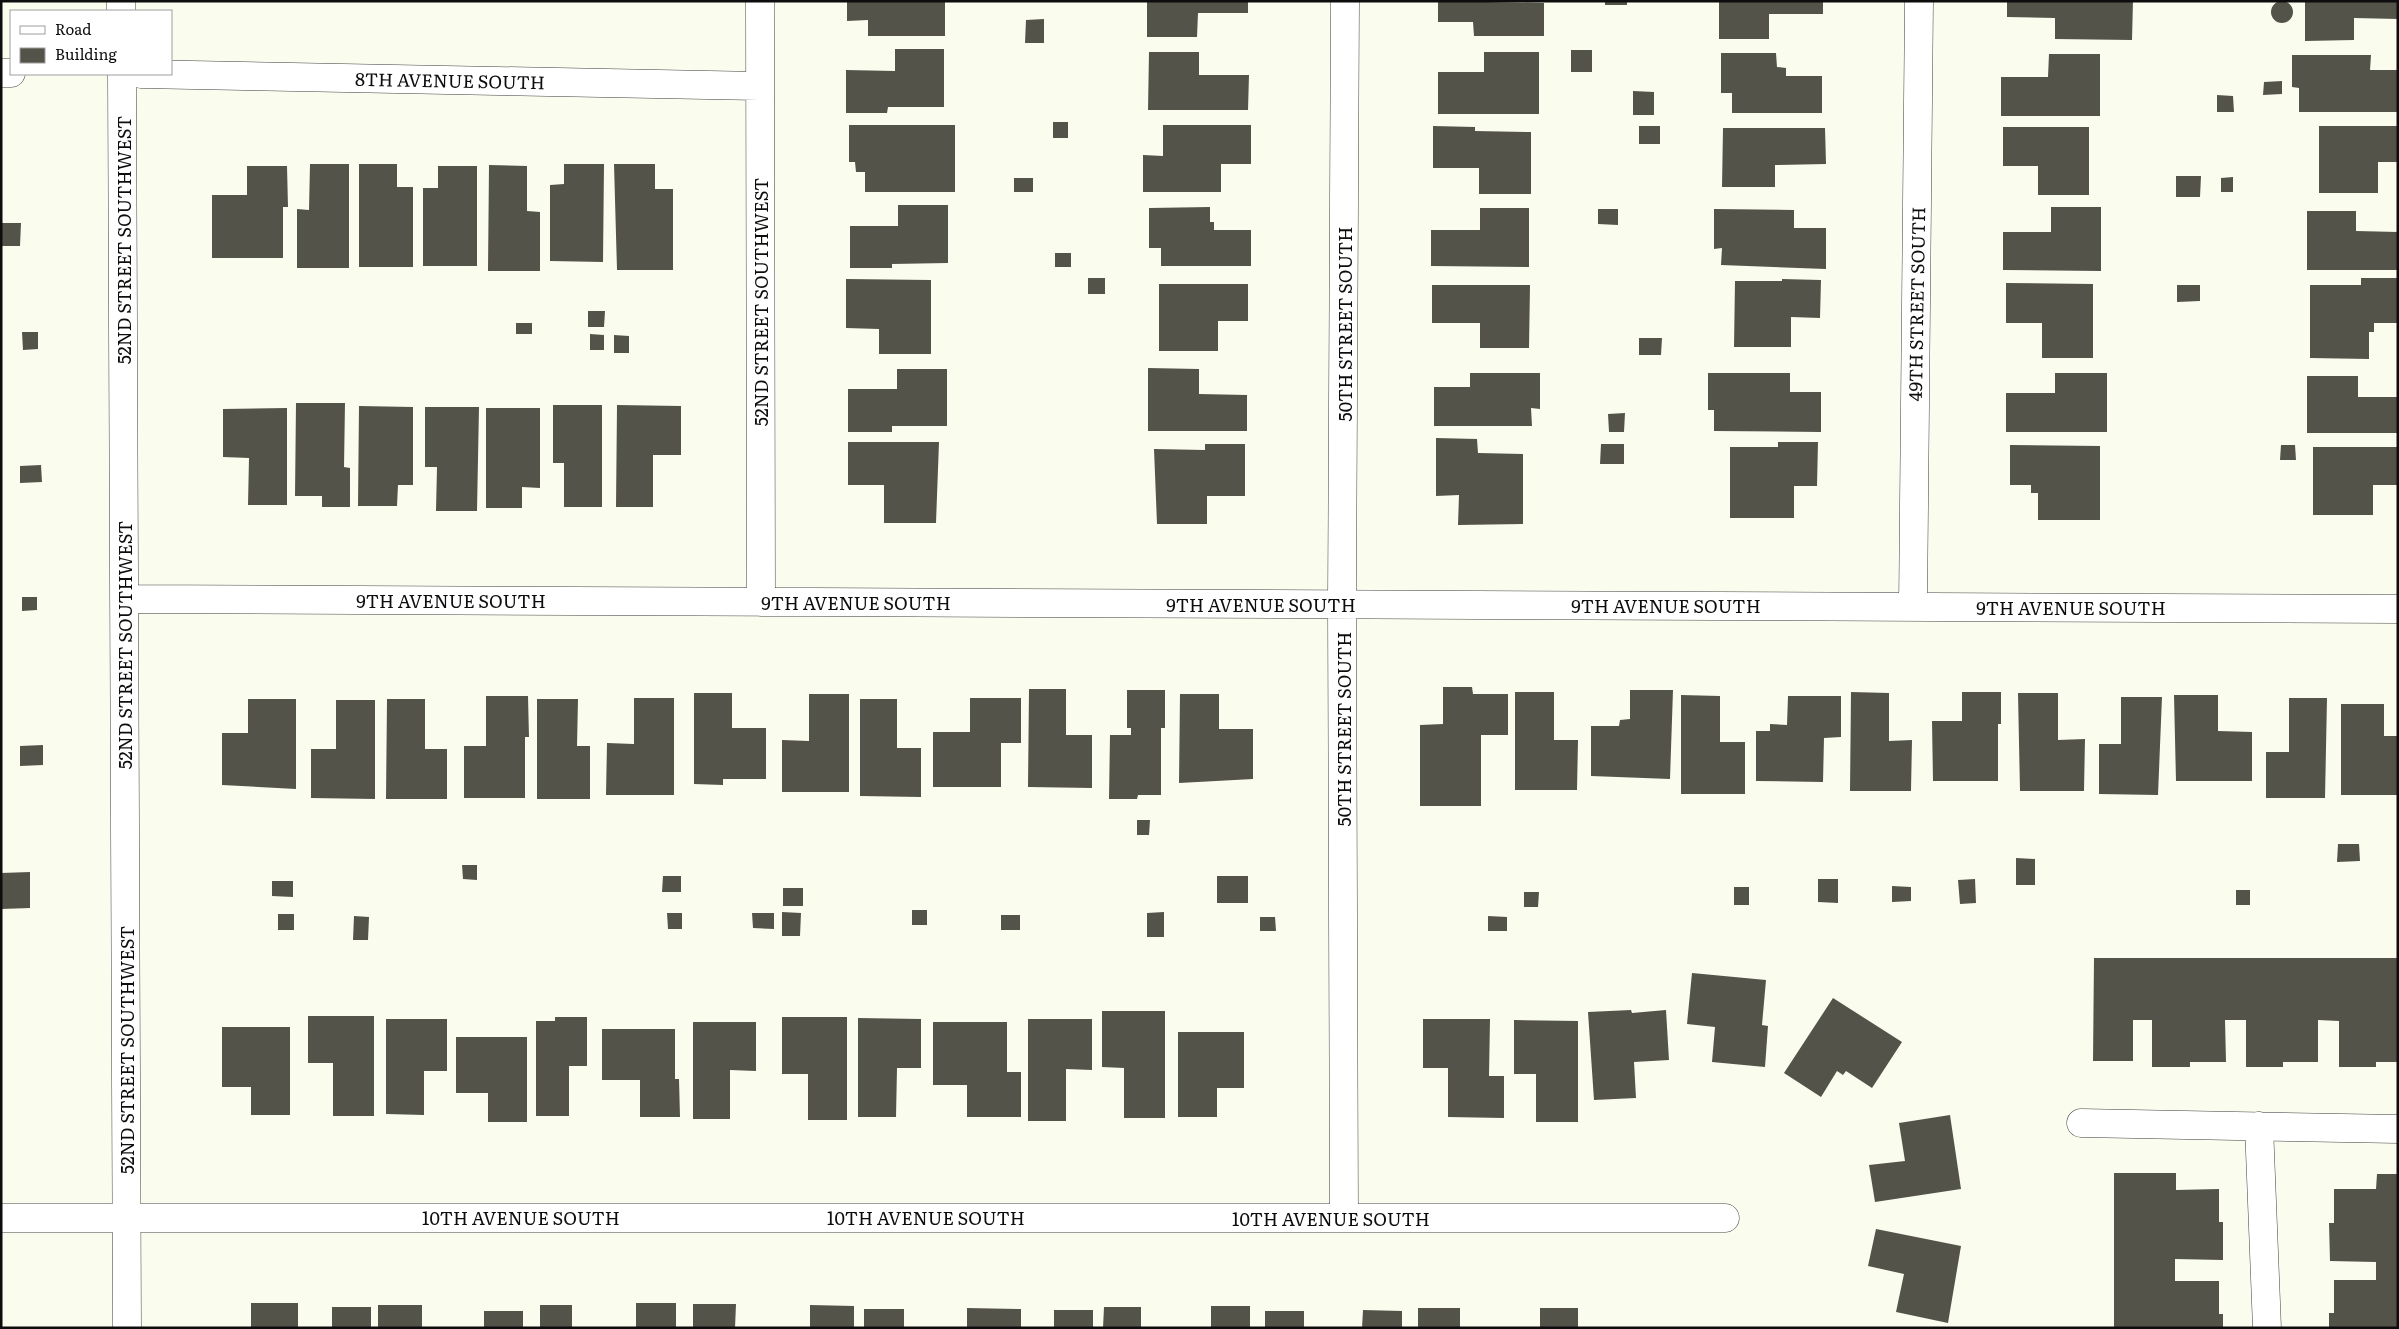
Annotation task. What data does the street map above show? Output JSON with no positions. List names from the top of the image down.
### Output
{
  "streets": {
    "street": [
      "8TH AVENUE SOUTH",
      "52ND STREET SOUTHWEST",
      "49TH STREET SOUTH",
      "50TH STREET SOUTH",
      "9TH AVENUE SOUTH",
      "10TH AVENUE SOUTH"
    ]
  },
  "crossings": [
    ["8TH AVENUE SOUTH", "52ND STREET SOUTHWEST"],
    ["52ND STREET SOUTHWEST", "9TH AVENUE SOUTH"],
    ["52ND STREET SOUTHWEST", "10TH AVENUE SOUTH"],
    ["49TH STREET SOUTH", "9TH AVENUE SOUTH"],
    ["50TH STREET SOUTH", "9TH AVENUE SOUTH"],
    ["50TH STREET SOUTH", "10TH AVENUE SOUTH"]
  ],
  "legend": ["Road", "Building"]
}
